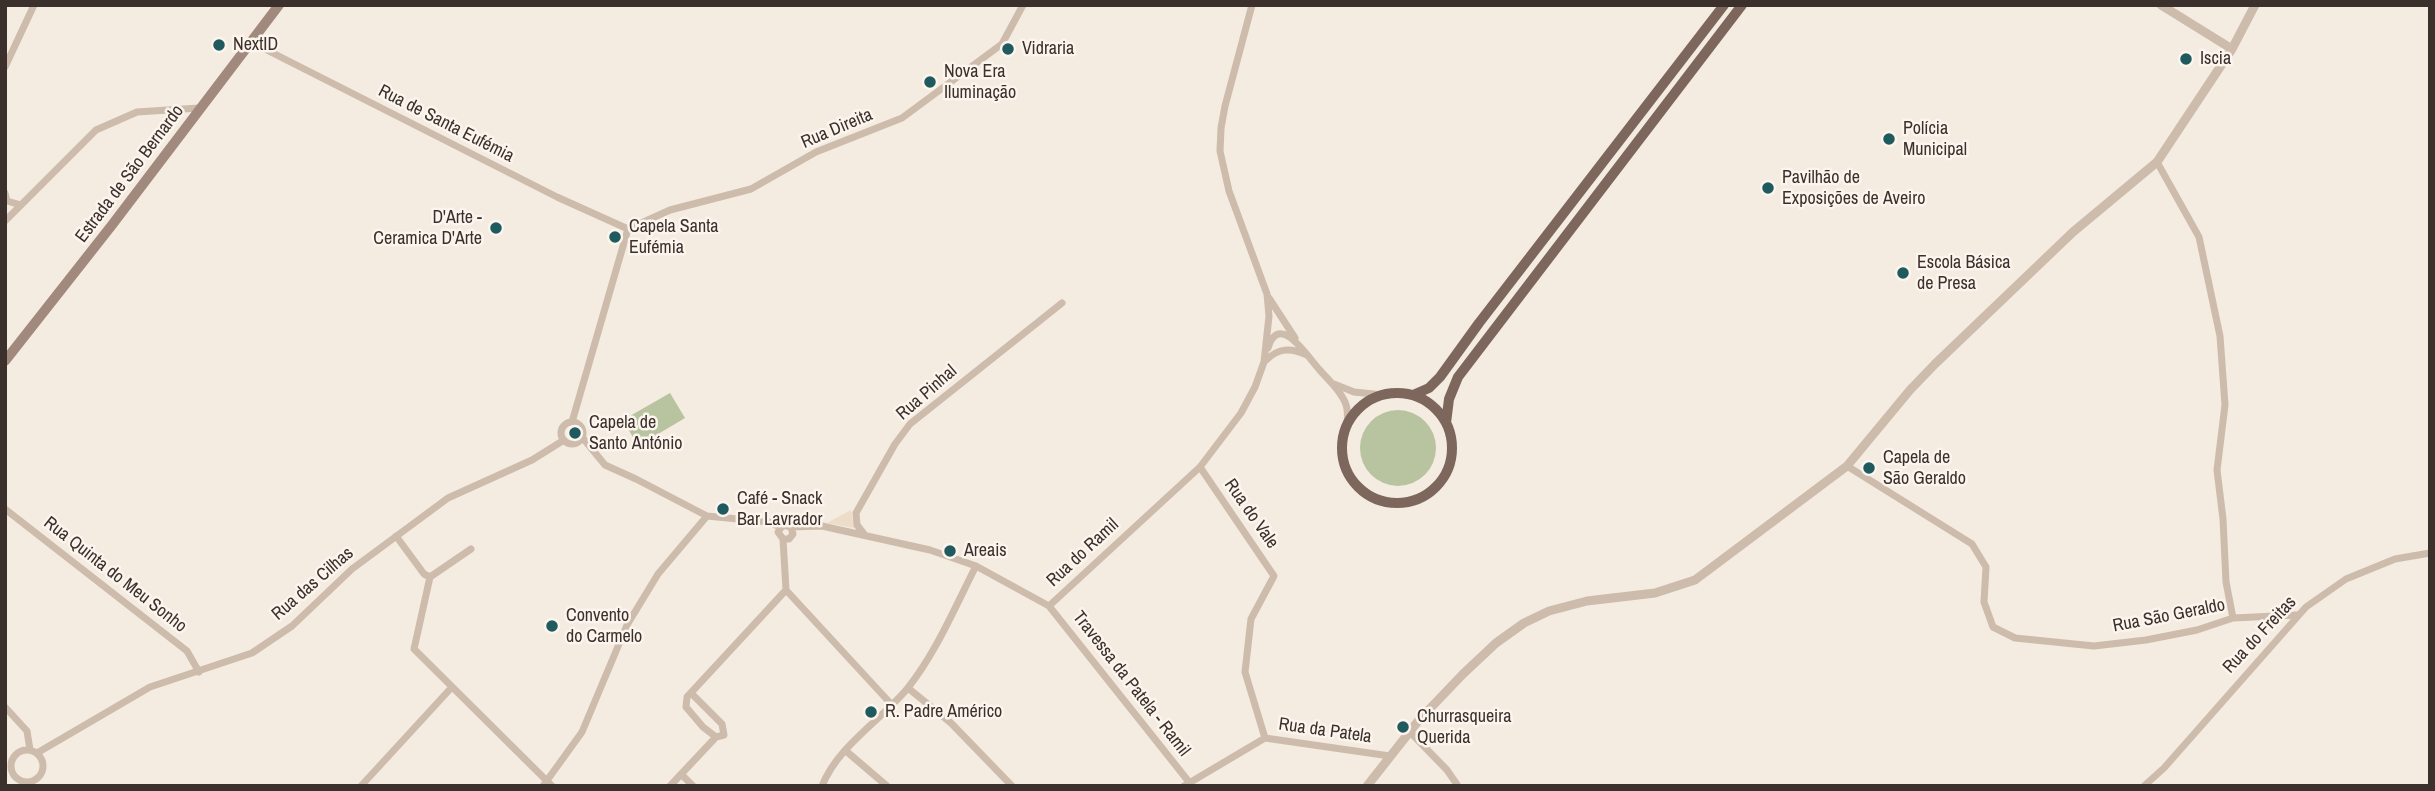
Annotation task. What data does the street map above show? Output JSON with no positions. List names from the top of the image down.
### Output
{
  "streets": {
    "main road": ["Estrada de São Bernardo"],
    "street": [
      "Rua de Santa Eufémia",
      "Rua Direita",
      "Rua Pinhal",
      "Rua do Vale",
      "Rua do Ramil",
      "Rua Quinta do Meu Sonho",
      "Rua das Cilhas",
      "Rua São Geraldo",
      "Rua do Freitas",
      "Travessa da Patela - Ramil",
      "Rua da Patela"
    ]
  },
  "crossings": [
    ["Rua de Santa Eufémia", "Rua Direita"],
    ["Rua de Santa Eufémia", "Estrada de São Bernardo"],
    ["Rua Pinhal", "Rua do Ramil"],
    ["Rua do Vale", "Rua do Ramil"],
    ["Rua do Vale", "Rua da Patela"],
    ["Rua do Ramil", "Travessa da Patela - Ramil"],
    ["Rua Quinta do Meu Sonho", "Rua das Cilhas"],
    ["Rua São Geraldo", "Rua do Freitas"],
    ["Travessa da Patela - Ramil", "Rua da Patela"]
  ],
  "places": [
    "NextID",
    "Vidraria",
    "Iscia",
    "Nova Era Iluminação",
    "Polícia Municipal",
    "Pavilhão de Exposições de Aveiro",
    "D'Arte - Ceramica D'Arte",
    "Capela Santa Eufémia",
    "Escola Básica de Presa",
    "Capela de Santo António",
    "Capela de São Geraldo",
    "Café - Snack Bar Lavrador",
    "Areais",
    "Convento do Carmelo",
    "R. Padre Américo",
    "Churrasqueira Querida"
  ]
}
